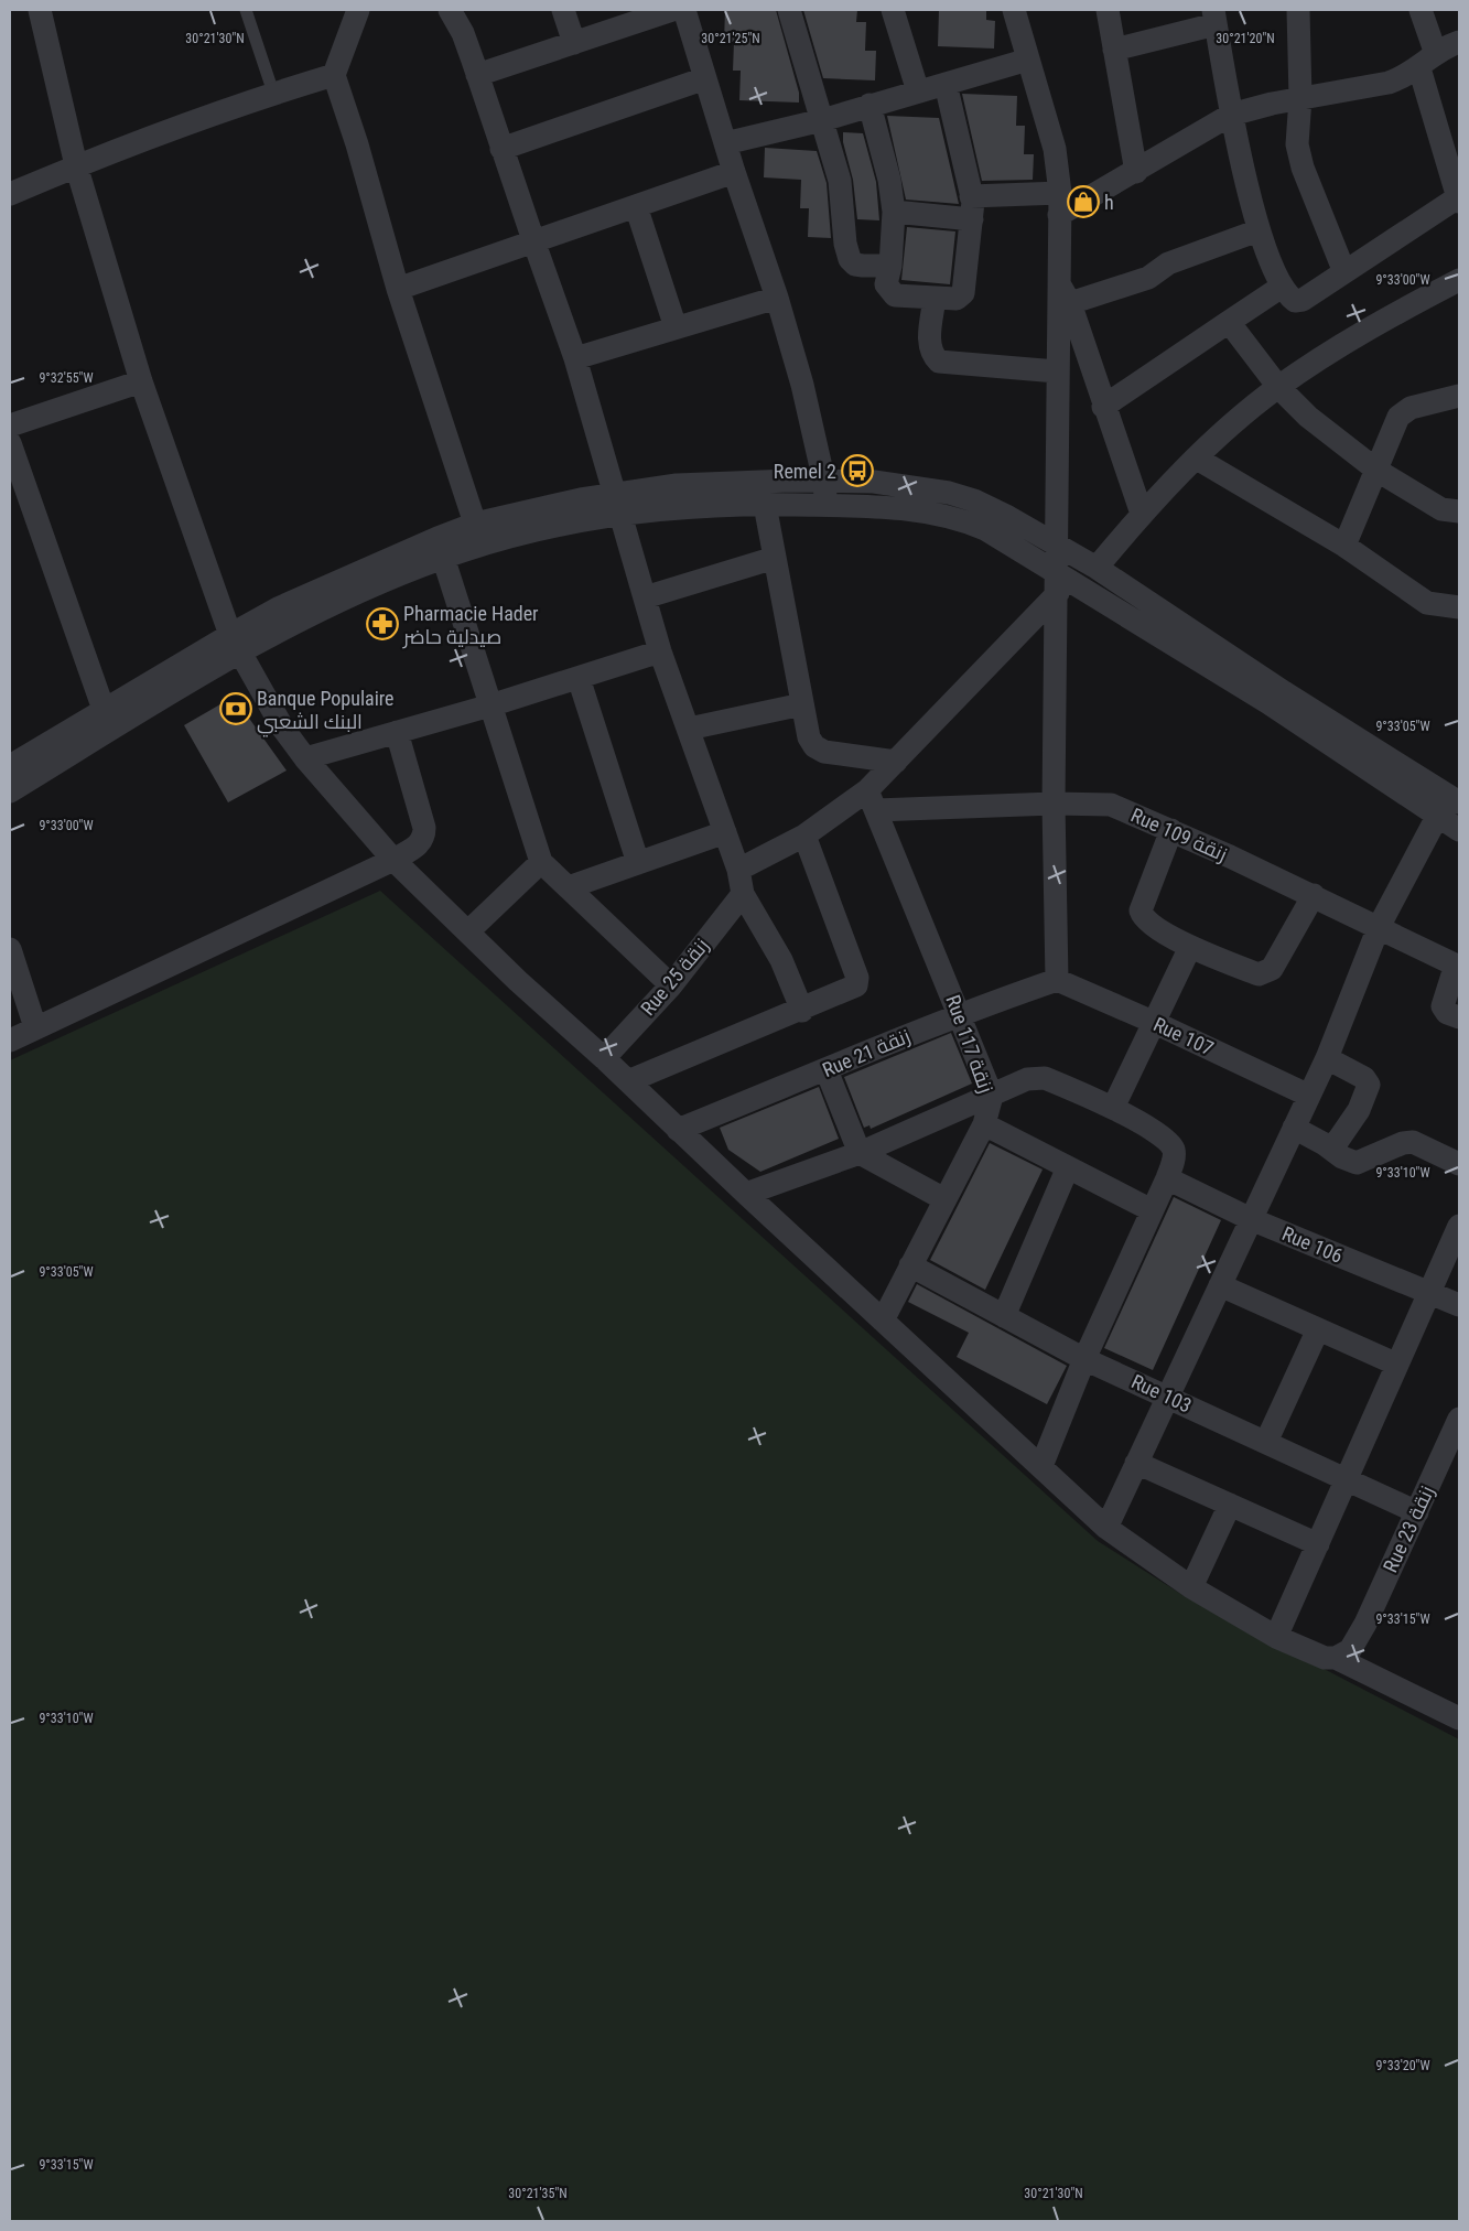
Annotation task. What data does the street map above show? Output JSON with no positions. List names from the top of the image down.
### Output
{
  "streets": {
    "street": [
      "Rue 109 زنقة",
      "Rue 25 زنقة",
      "Rue 107",
      "Rue 117 زنقة",
      "Rue 21 زنقة",
      "Rue 106",
      "Rue 103",
      "Rue 23 زنقة"
    ]
  },
  "crossings": [
    ["Rue 109 زنقة", "Rue 117 زنقة"],
    ["Rue 107", "Rue 21 زنقة"],
    ["Rue 117 زنقة", "Rue 21 زنقة"],
    ["Rue 117 زنقة", "Rue 103"],
    ["Rue 103", "Rue 23 زنقة"]
  ],
  "places": {
    "shop": ["h"],
    "bus stop": ["Remel 2"],
    "pharmacy": ["Pharmacie Hader صيدلية حاضر"],
    "bank": ["Banque Populaire البنك الشعبي"]
  },
  "coordinates": [
    "30°21'30\"N",
    "30°21'25\"N",
    "30°21'20\"N",
    "9°33'00\"W",
    "9°32'55\"W",
    "9°33'05\"W",
    "9°33'10\"W",
    "9°33'15\"W",
    "9°33'20\"W",
    "30°21'35\"N"
  ]
}
